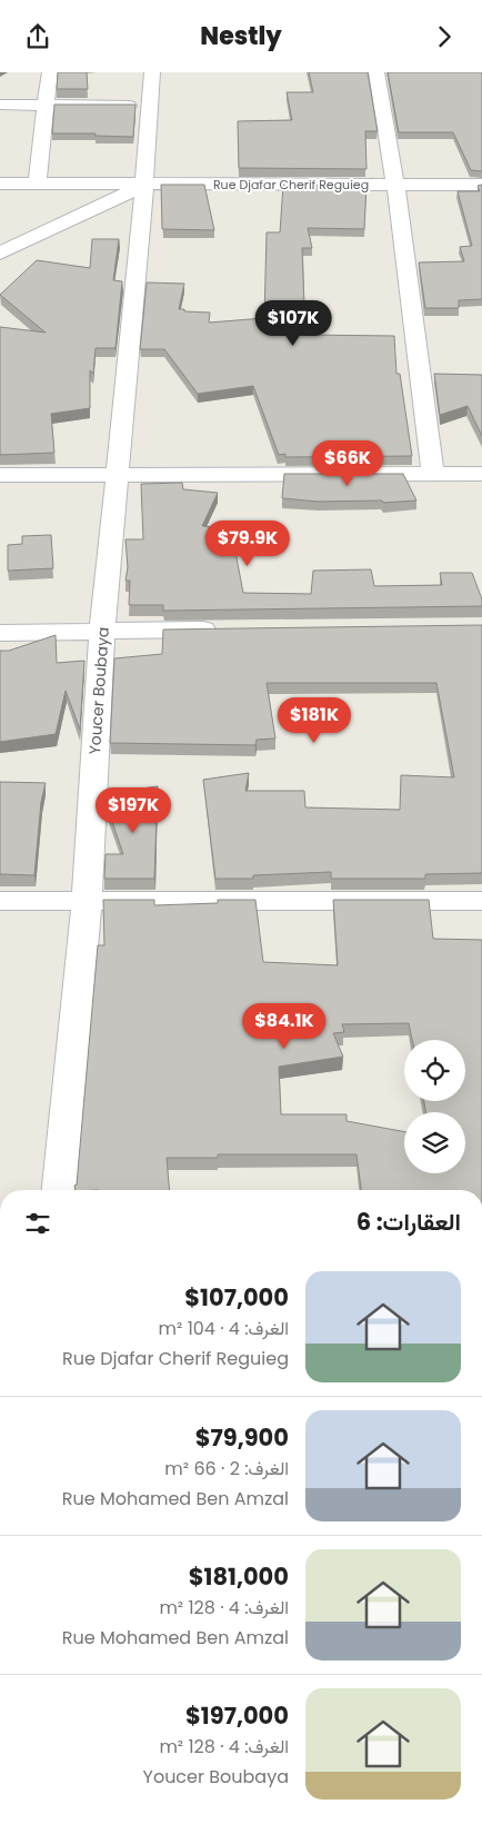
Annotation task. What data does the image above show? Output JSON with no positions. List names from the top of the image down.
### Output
{
  "streets": {
    "street": ["Rue Djafar Cherif Reguieg", "Youcer Boubaya"]
  },
  "crossings": [
    ["Rue Djafar Cherif Reguieg", "Youcer Boubaya"]
  ],
  "page": {
    "header": "Nestly",
    "price": [
      "$107K",
      "$66K",
      "$79.9K",
      "$181K",
      "$197K",
      "$84.1K"
    ],
    "heading": "العقارات: 6",
    "list": [
      {
        "name": "$107,000",
        "note": "الغرف: 4 · 104 m² · Rue Djafar Cherif Reguieg"
      },
      {
        "name": "$79,900",
        "note": "الغرف: 2 · 66 m² · Rue Mohamed Ben Amzal"
      },
      {
        "name": "$181,000",
        "note": "الغرف: 4 · 128 m² · Rue Mohamed Ben Amzal"
      },
      {
        "name": "$197,000",
        "note": "الغرف: 4 · 128 m² · Youcer Boubaya"
      }
    ]
  }
}
